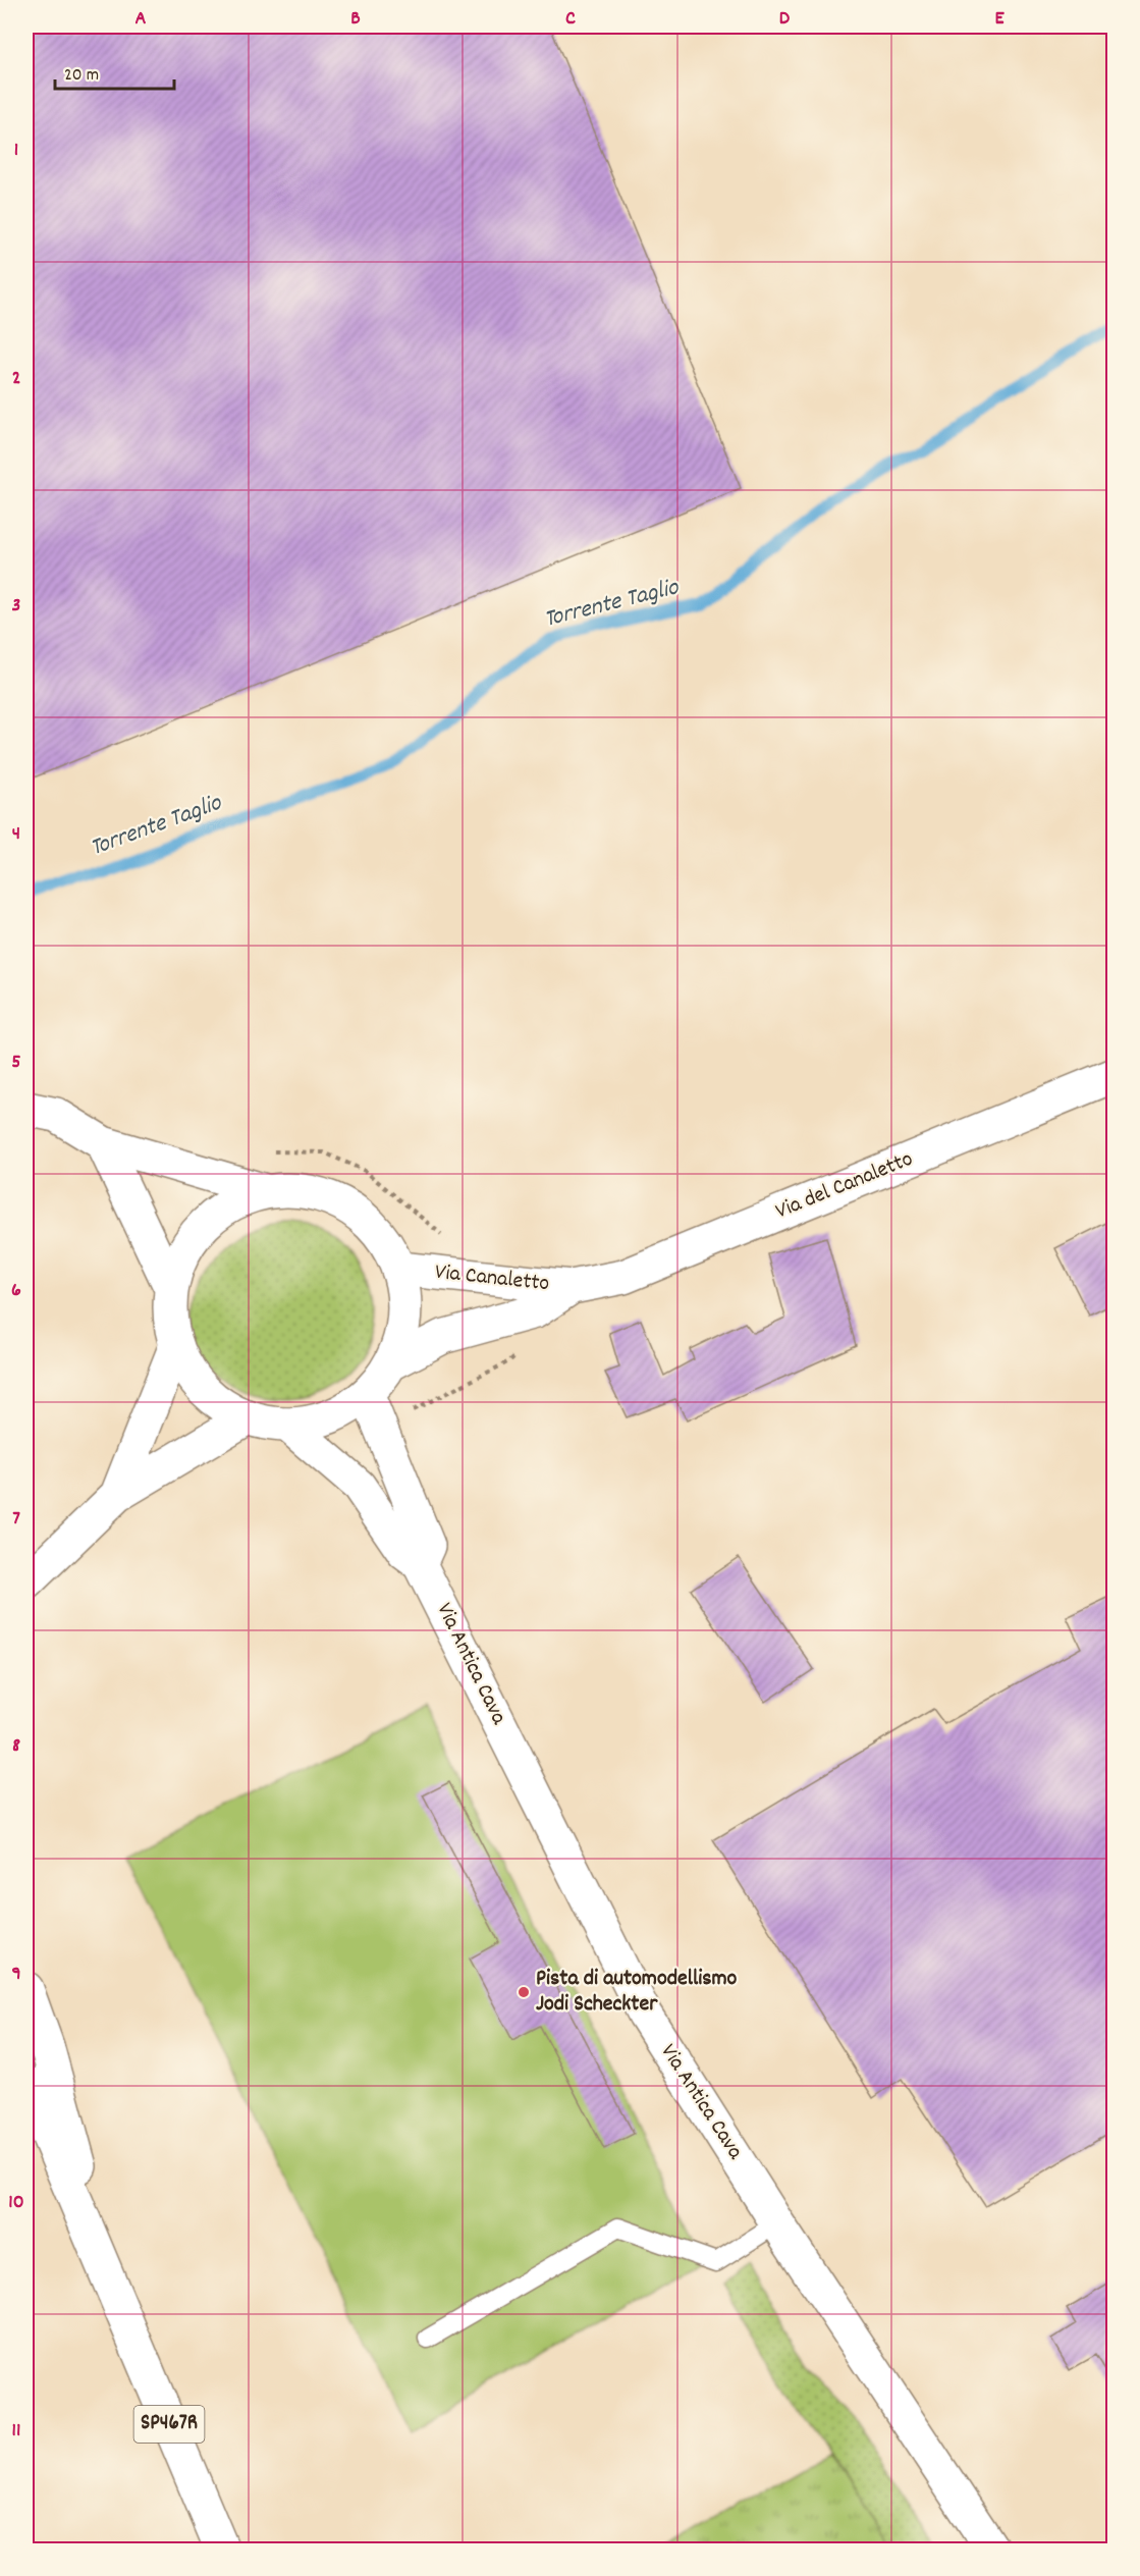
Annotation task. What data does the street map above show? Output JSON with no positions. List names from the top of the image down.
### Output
{
  "streets": {
    "main road": [
      "Via del Canaletto",
      "Via Canaletto",
      "Via Antica Cava",
      "SP467R"
    ]
  },
  "crossings": [
    ["Via del Canaletto", "Via Canaletto"]
  ],
  "water": ["Torrente Taglio"],
  "places": ["Pista di automodellismo Jodi Scheckter"],
  "scale_bar": "20 m",
  "grid": {
    "columns": [
      "A",
      "B",
      "C",
      "D",
      "E"
    ],
    "rows": [
      "1",
      "2",
      "3",
      "4",
      "5",
      "6",
      "7",
      "8",
      "9",
      "10",
      "11"
    ]
  }
}
